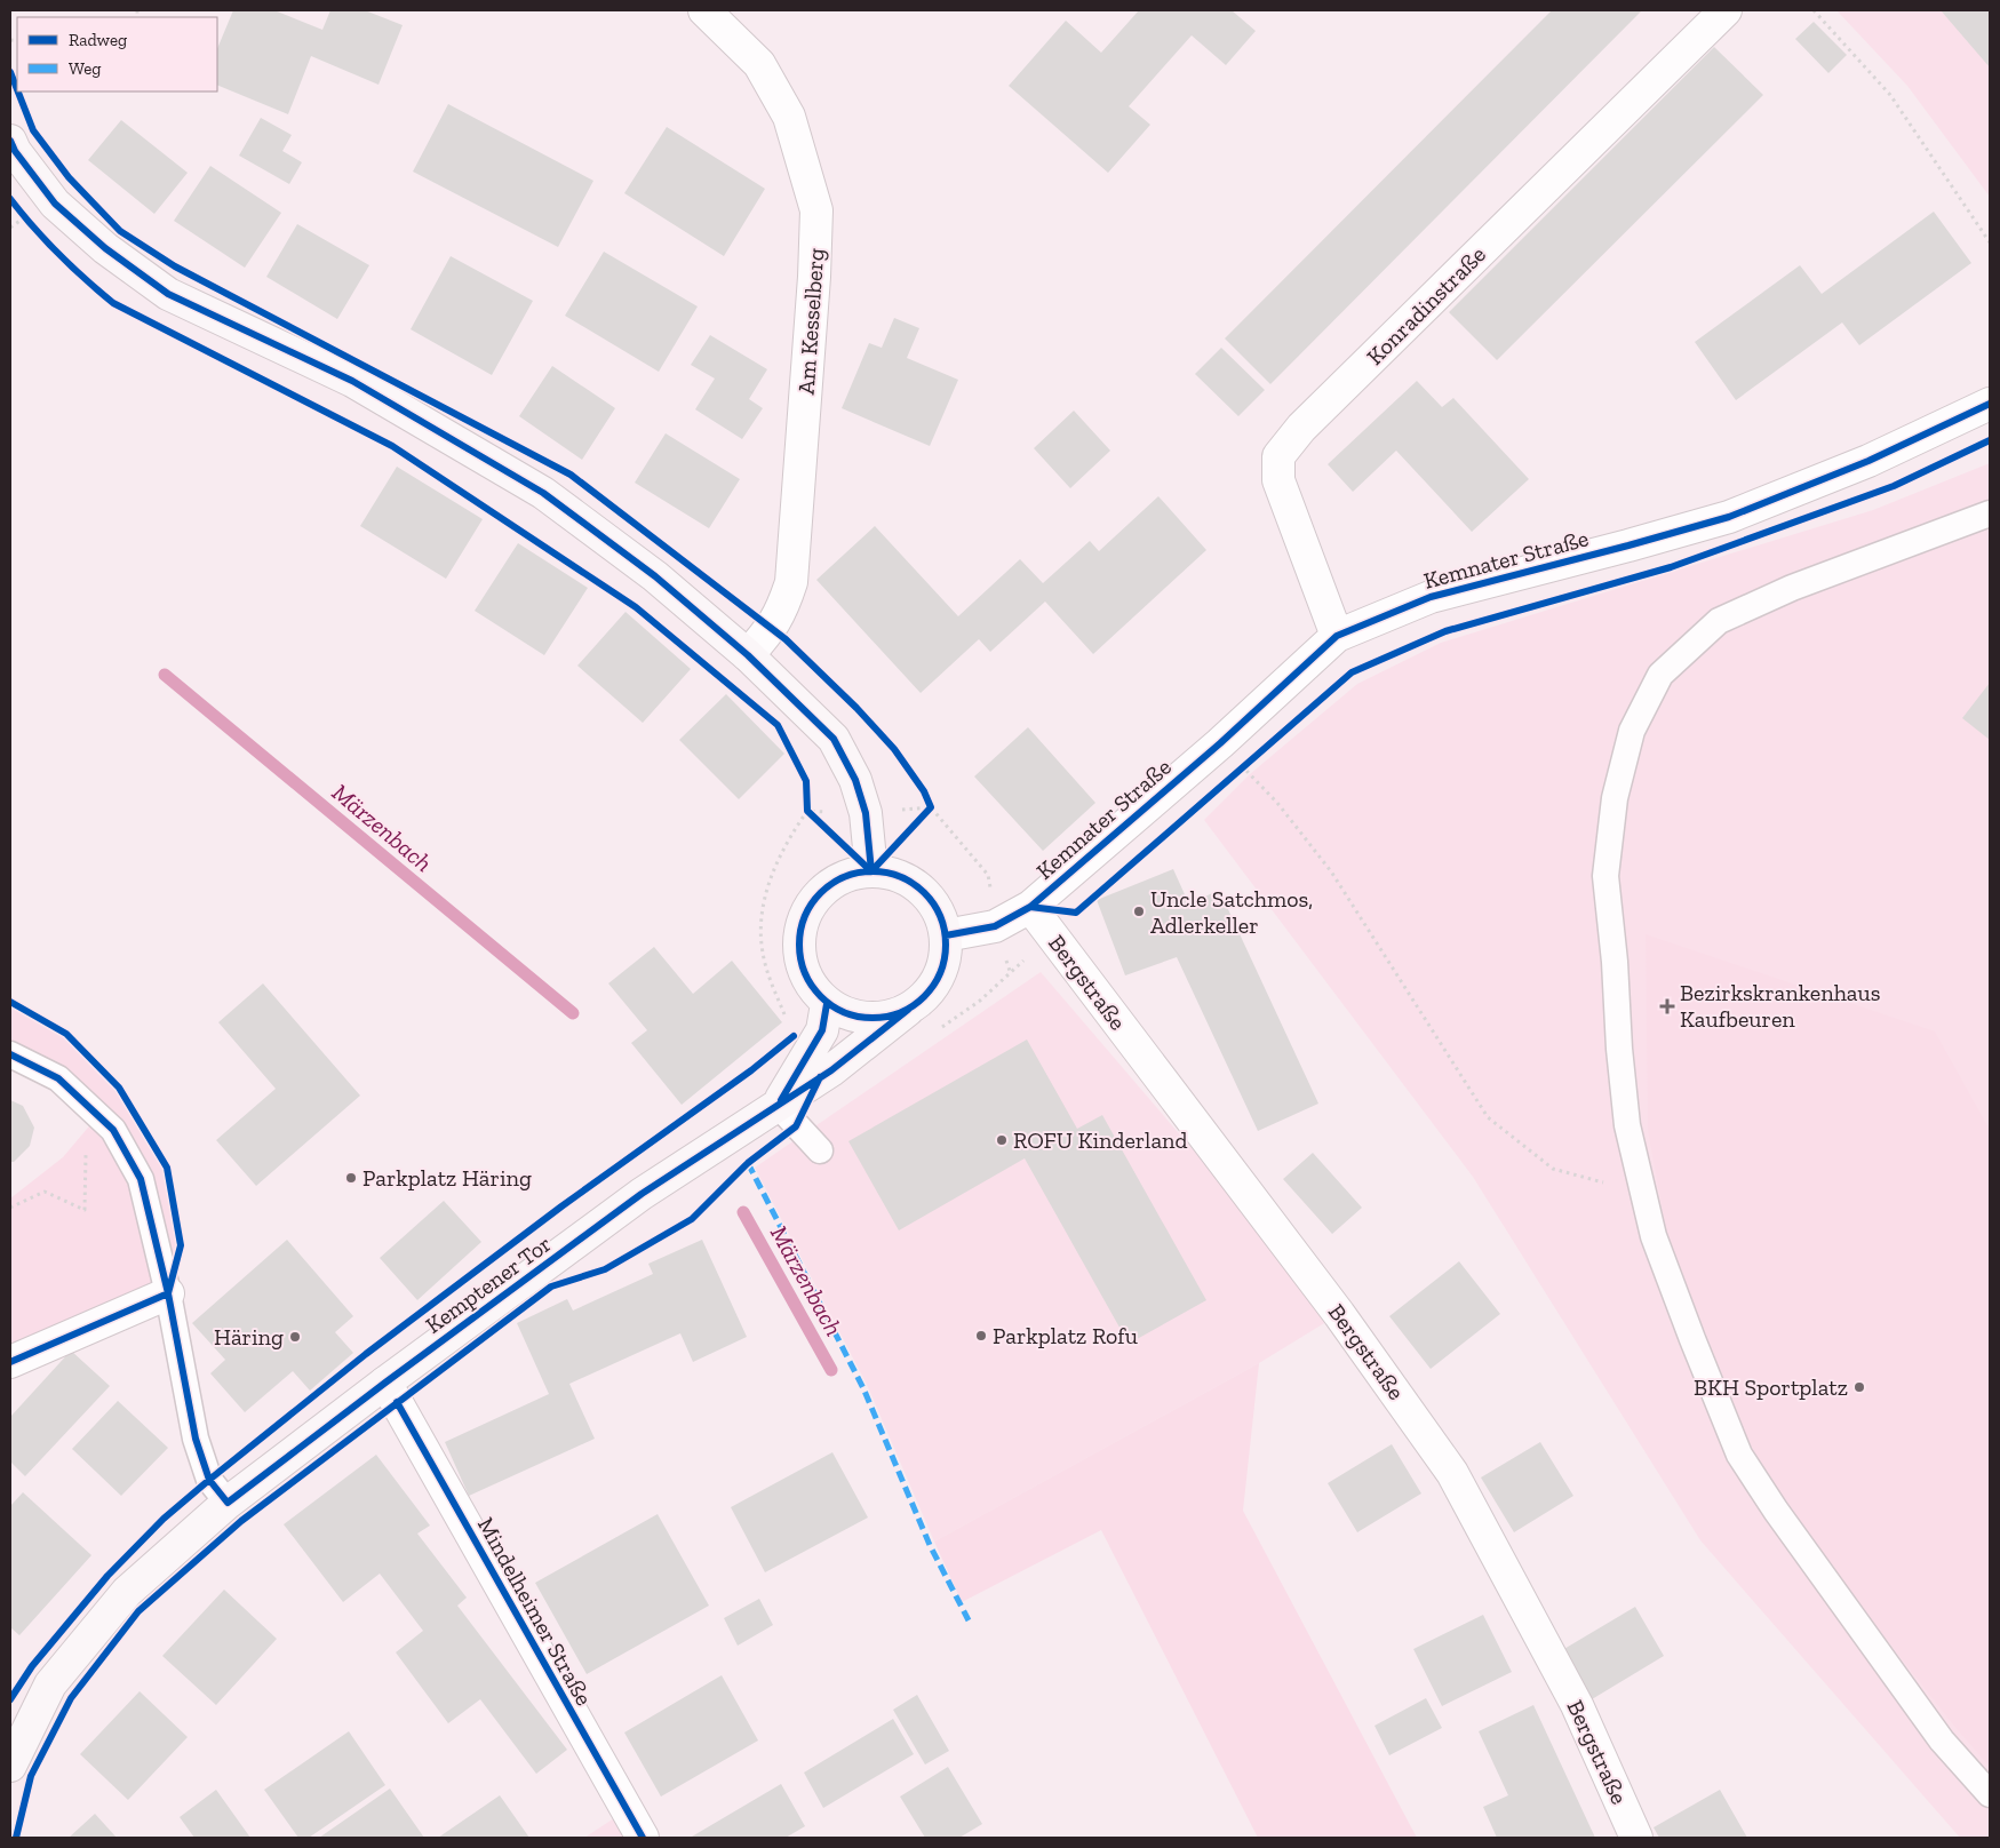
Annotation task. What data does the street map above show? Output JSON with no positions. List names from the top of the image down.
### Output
{
  "streets": {
    "main road": ["Kemptener Tor"],
    "street": [
      "Konradinstraße",
      "Am Kesselberg",
      "Kemnater Straße",
      "Bergstraße",
      "Mindelheimer Straße"
    ]
  },
  "crossings": [
    ["Konradinstraße", "Kemnater Straße"],
    ["Kemnater Straße", "Bergstraße"],
    ["Kemnater Straße", "Kemptener Tor"],
    ["Kemptener Tor", "Mindelheimer Straße"]
  ],
  "water": ["Märzenbach"],
  "places": {
    "other": [
      "Uncle Satchmos, Adlerkeller",
      "ROFU Kinderland",
      "Parkplatz Häring",
      "Parkplatz Rofu",
      "Häring",
      "BKH Sportplatz"
    ],
    "health": ["Bezirkskrankenhaus Kaufbeuren"]
  },
  "legend": ["Radweg", "Weg"]
}
